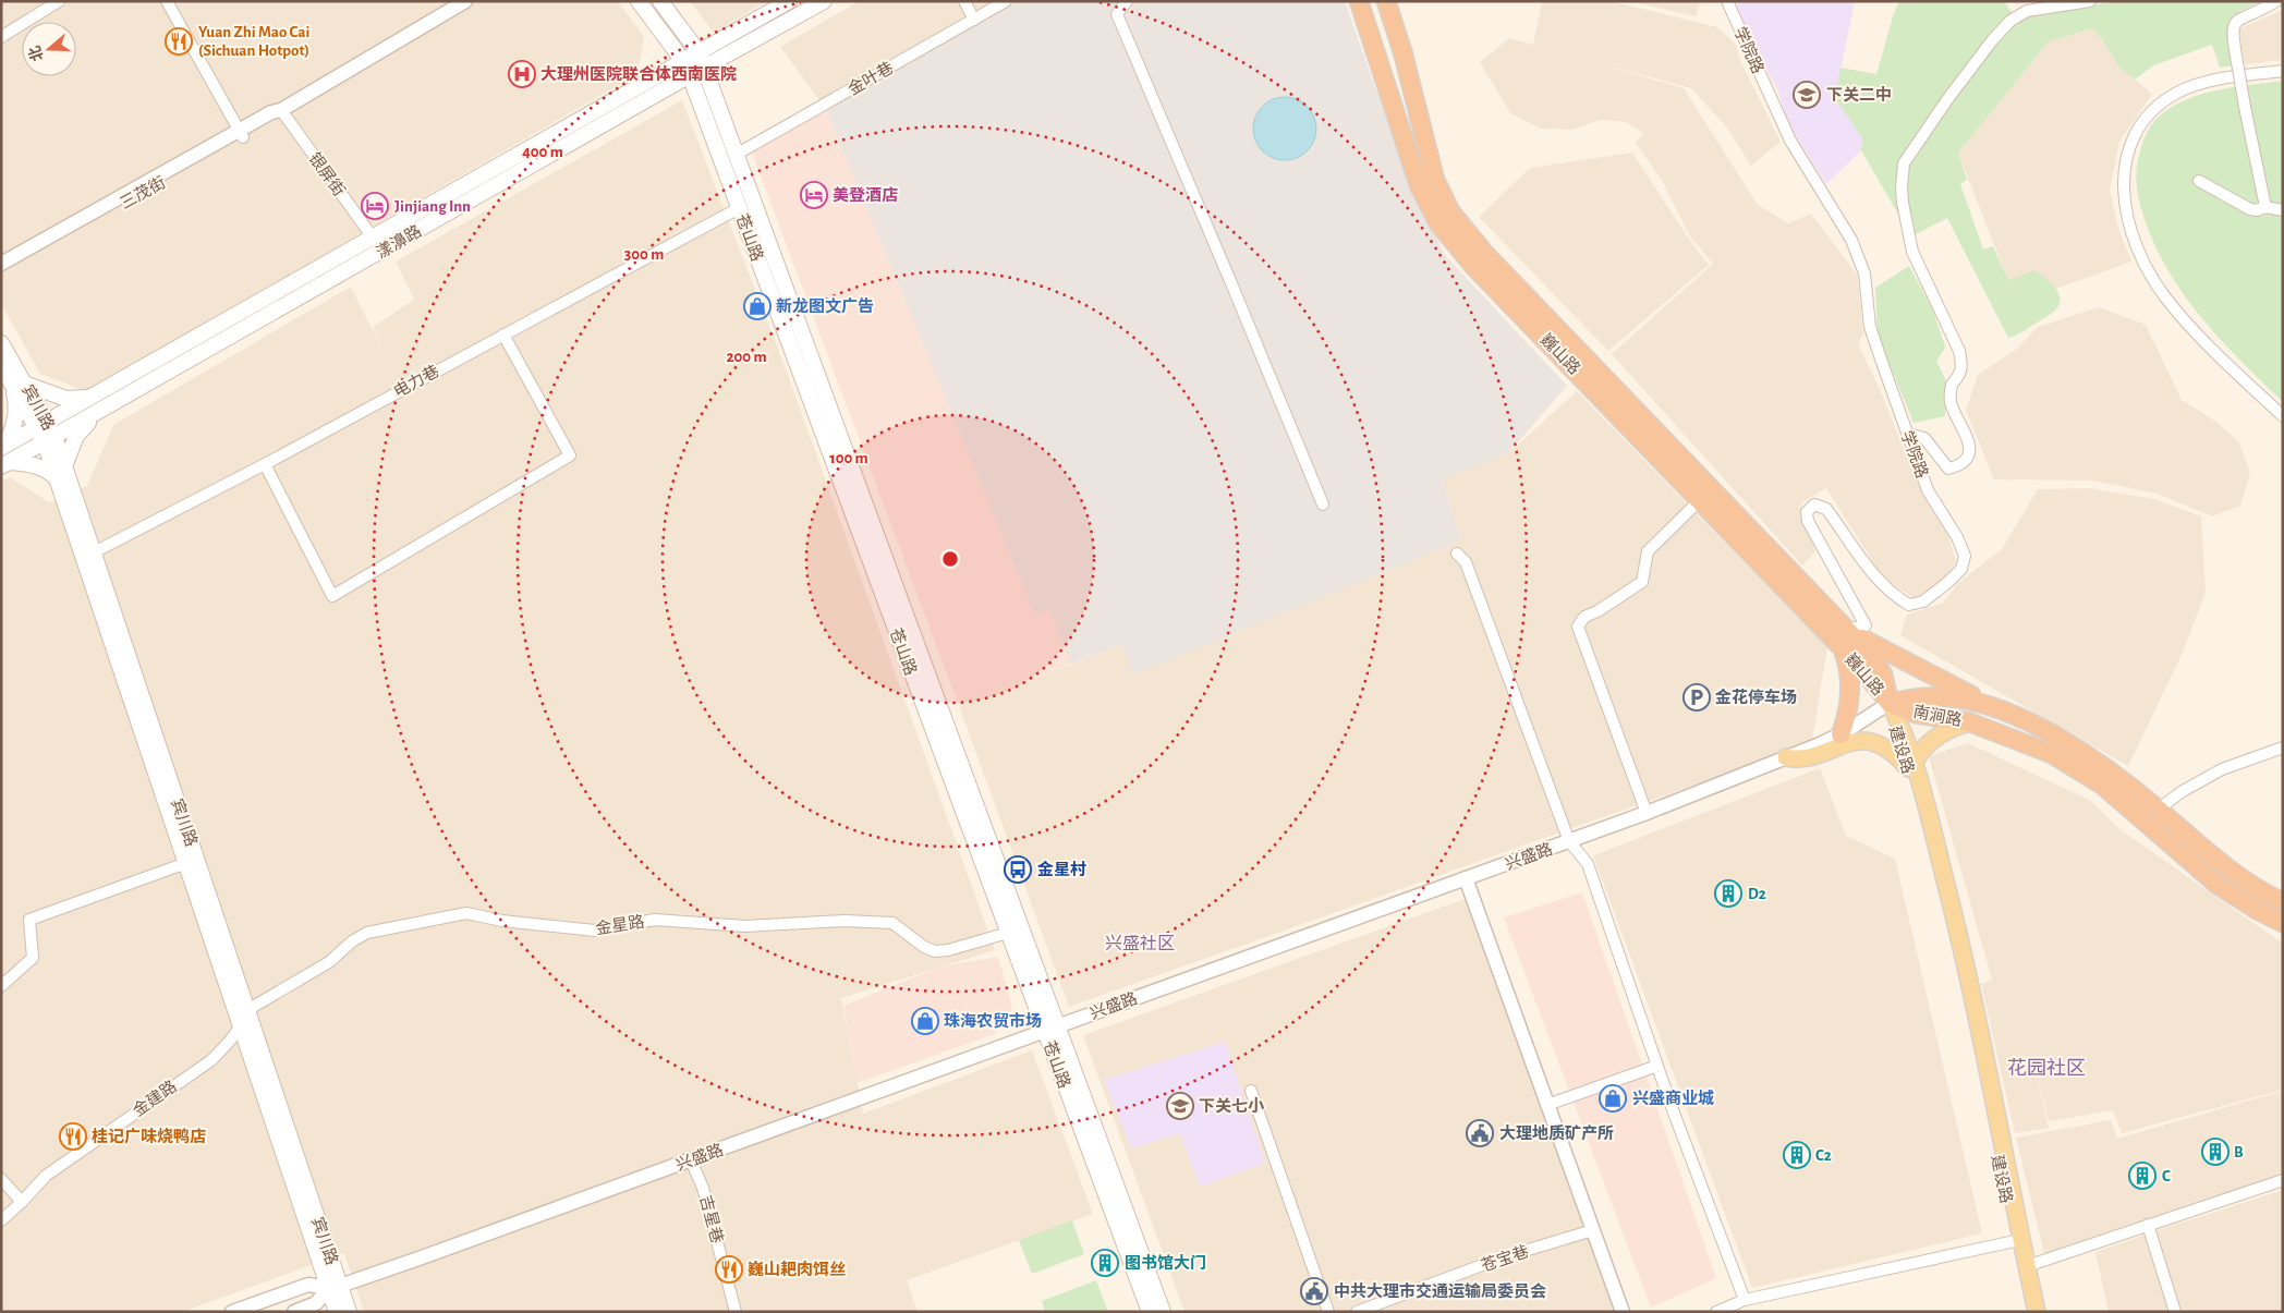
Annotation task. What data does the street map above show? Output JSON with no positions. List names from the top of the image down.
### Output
{
  "streets": {
    "highway": ["巍山路", "南涧路"],
    "main road": [
      "苍山路",
      "漾濞路",
      "宾川路",
      "建设路"
    ],
    "street": [
      "学院路",
      "金叶巷",
      "银屏街",
      "三茂街",
      "电力巷",
      "兴盛路",
      "金星路",
      "金建路",
      "吉星巷",
      "苍宝巷"
    ]
  },
  "crossings": [
    ["金叶巷", "苍山路"],
    ["银屏街", "三茂街"],
    ["银屏街", "漾濞路"],
    ["苍山路", "漾濞路"],
    ["苍山路", "电力巷"],
    ["苍山路", "兴盛路"],
    ["苍山路", "金星路"],
    ["漾濞路", "宾川路"],
    ["巍山路", "南涧路"],
    ["巍山路", "建设路"],
    ["巍山路", "兴盛路"],
    ["电力巷", "宾川路"],
    ["宾川路", "兴盛路"],
    ["宾川路", "金星路"],
    ["宾川路", "金建路"],
    ["南涧路", "建设路"],
    ["南涧路", "兴盛路"],
    ["建设路", "兴盛路"],
    ["兴盛路", "吉星巷"],
    ["金星路", "金建路"]
  ],
  "districts": ["兴盛社区", "花园社区"],
  "places": {
    "restaurant": ["Yuan Zhi Mao Cai (Sichuan Hotpot)", "桂记广味烧鸭店", "巍山耙肉饵丝"],
    "hospital": ["大理州医院联合体西南医院"],
    "school or university": ["下关二中", "下关七小"],
    "hotel": ["美登酒店", "Jinjiang Inn"],
    "shop": ["新龙图文广告", "珠海农贸市场", "兴盛商业城"],
    "parking": ["金花停车场"],
    "bus stop": ["金星村"],
    "building": [
      "D2",
      "B",
      "C2",
      "C",
      "图书馆大门"
    ],
    "public building": ["大理地质矿产所", "中共大理市交通运输局委员会"]
  },
  "north": "left",
  "rings": [
    "400 m",
    "300 m",
    "200 m",
    "100 m"
  ]
}
